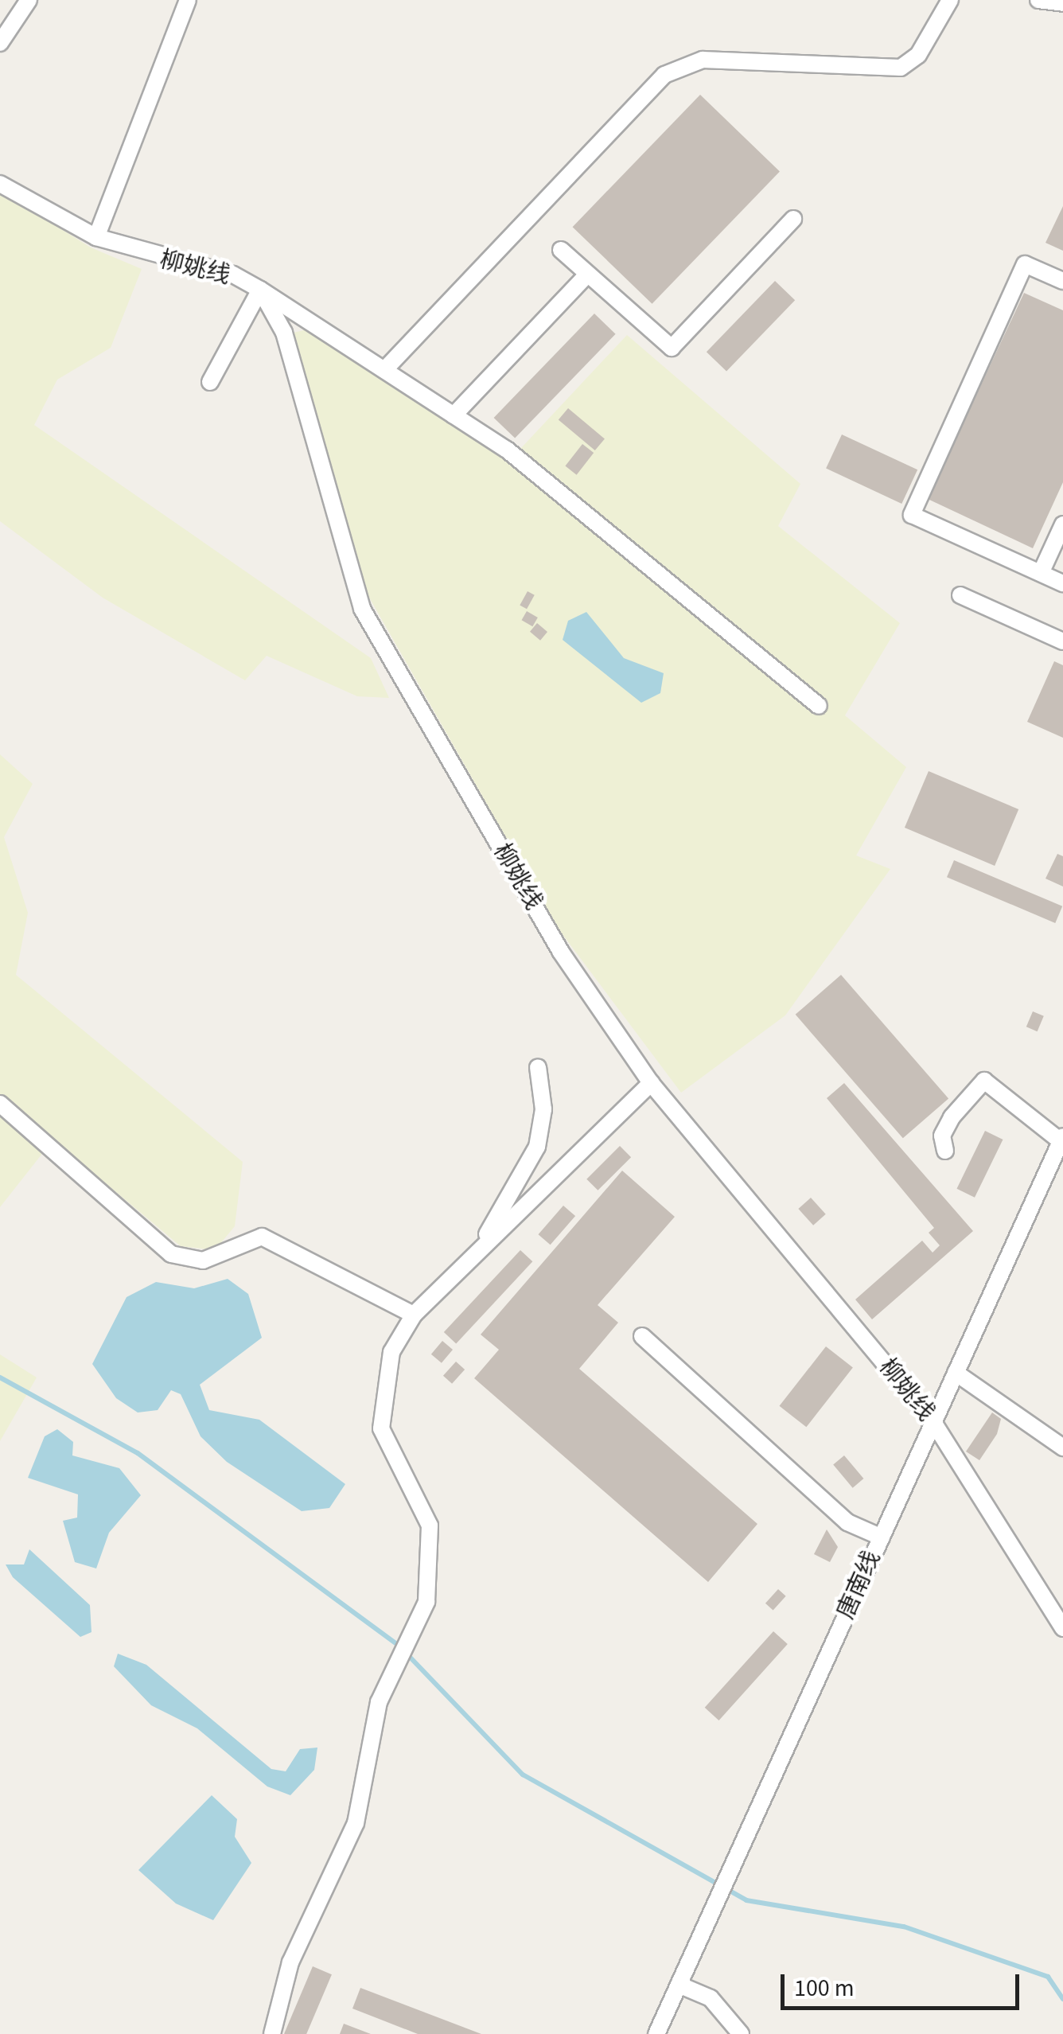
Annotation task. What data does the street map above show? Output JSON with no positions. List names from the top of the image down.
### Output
{
  "streets": {
    "street": ["柳姚线", "唐南线"]
  },
  "crossings": [
    ["柳姚线", "唐南线"]
  ],
  "scale_bar": "100 m"
}
